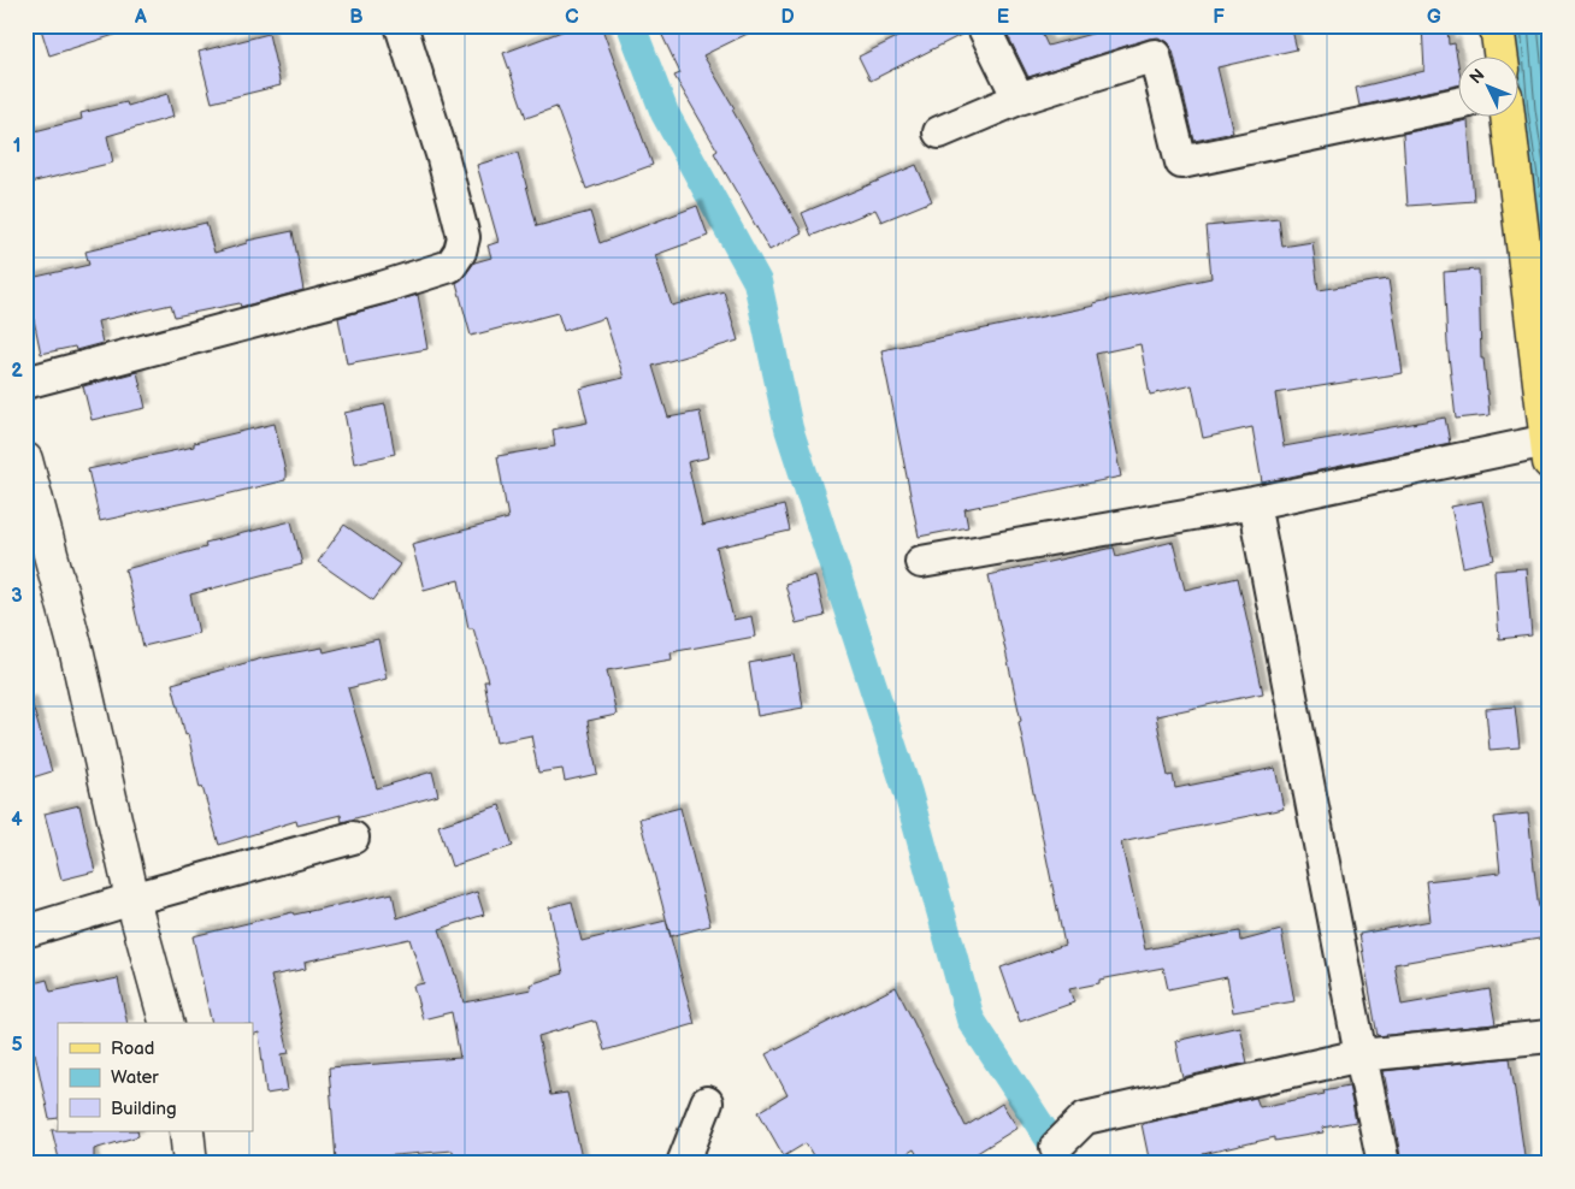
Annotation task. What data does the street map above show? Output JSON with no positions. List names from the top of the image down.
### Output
{
  "legend": ["Road", "Water", "Building"],
  "north": "top left",
  "grid": {
    "columns": [
      "A",
      "B",
      "C",
      "D",
      "E",
      "F",
      "G"
    ],
    "rows": [
      "1",
      "2",
      "3",
      "4",
      "5"
    ]
  }
}
